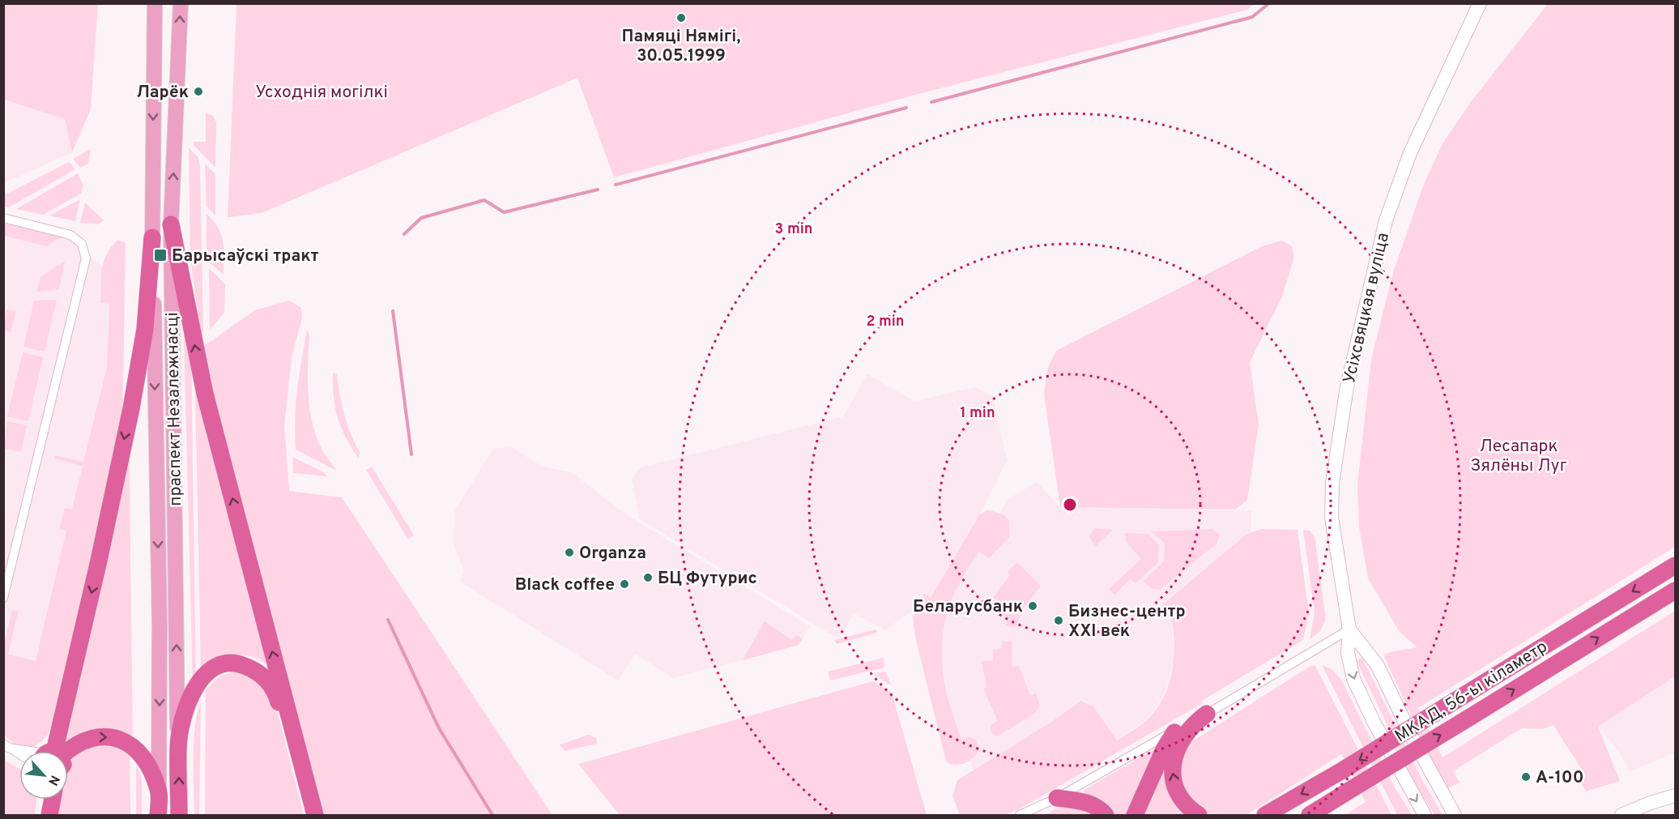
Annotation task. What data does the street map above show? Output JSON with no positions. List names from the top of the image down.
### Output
{
  "streets": {
    "highway": ["праспект Незалежнасці", "МКАД, 56-ы кіламетр"],
    "main road": ["Усіхсвяцкая вуліца"]
  },
  "parks": ["Усходнія могілкі", "Лесапарк Зялёны Луг"],
  "places": {
    "other": [
      "Памяці Нямігі, 30.05.1999",
      "Ларёк",
      "Organza",
      "БЦ Футурис",
      "Black coffee",
      "Беларусбанк",
      "Бизнес-центр XXI век",
      "A-100"
    ],
    "transit": ["Барысаўскі тракт"]
  },
  "north": "bottom right",
  "rings": ["3 min", "2 min", "1 min"]
}
